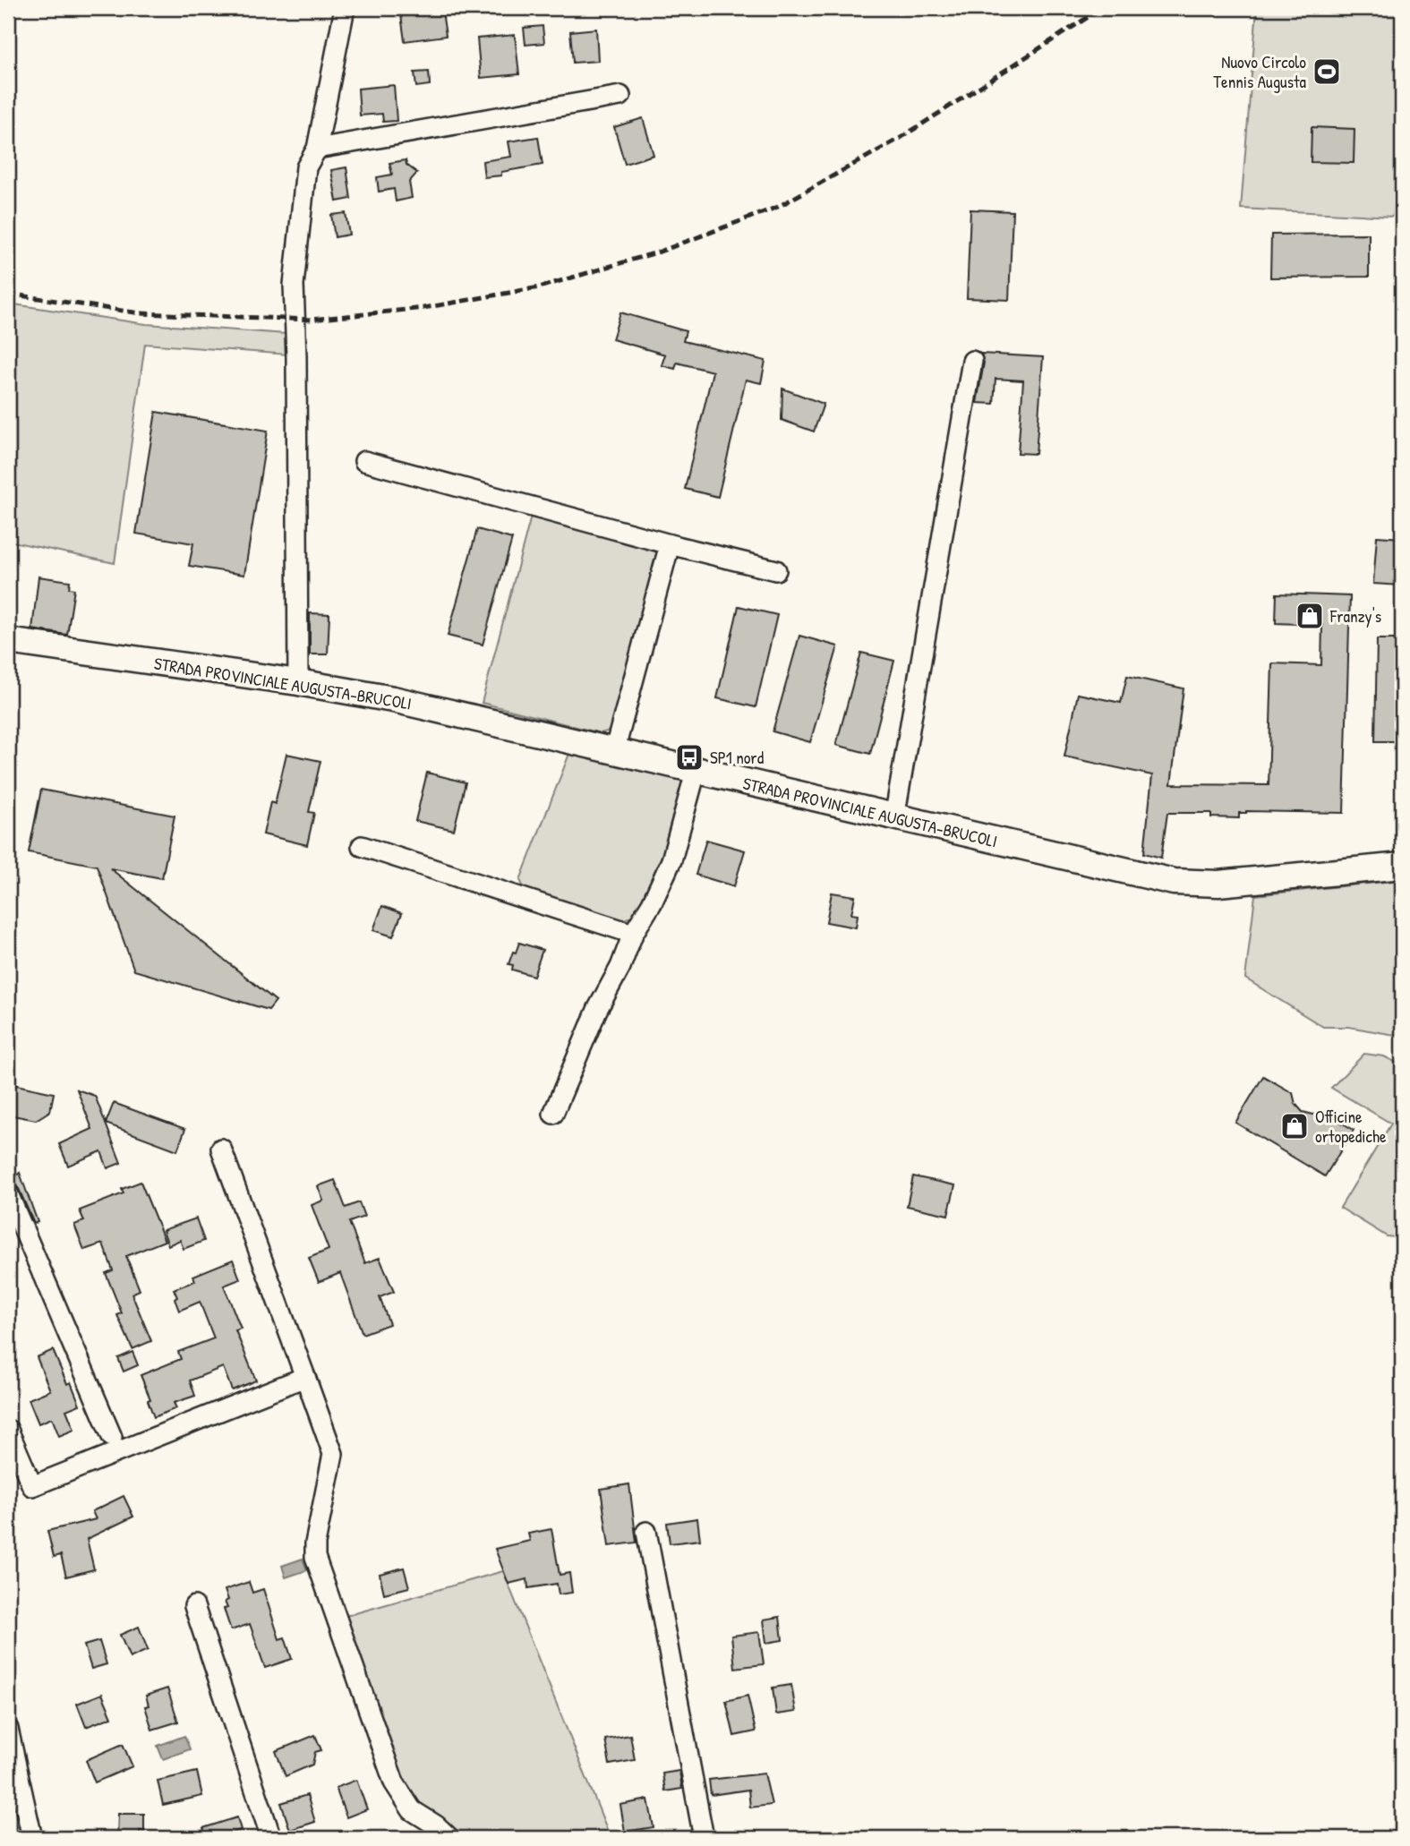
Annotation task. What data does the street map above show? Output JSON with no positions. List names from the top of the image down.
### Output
{
  "streets": {
    "main road": ["STRADA PROVINCIALE AUGUSTA-BRUCOLI"]
  },
  "places": {
    "sports": ["Nuovo Circolo Tennis Augusta"],
    "shop": ["Franzy's", "Officine ortopediche"],
    "bus stop": ["SP1 nord"]
  }
}
